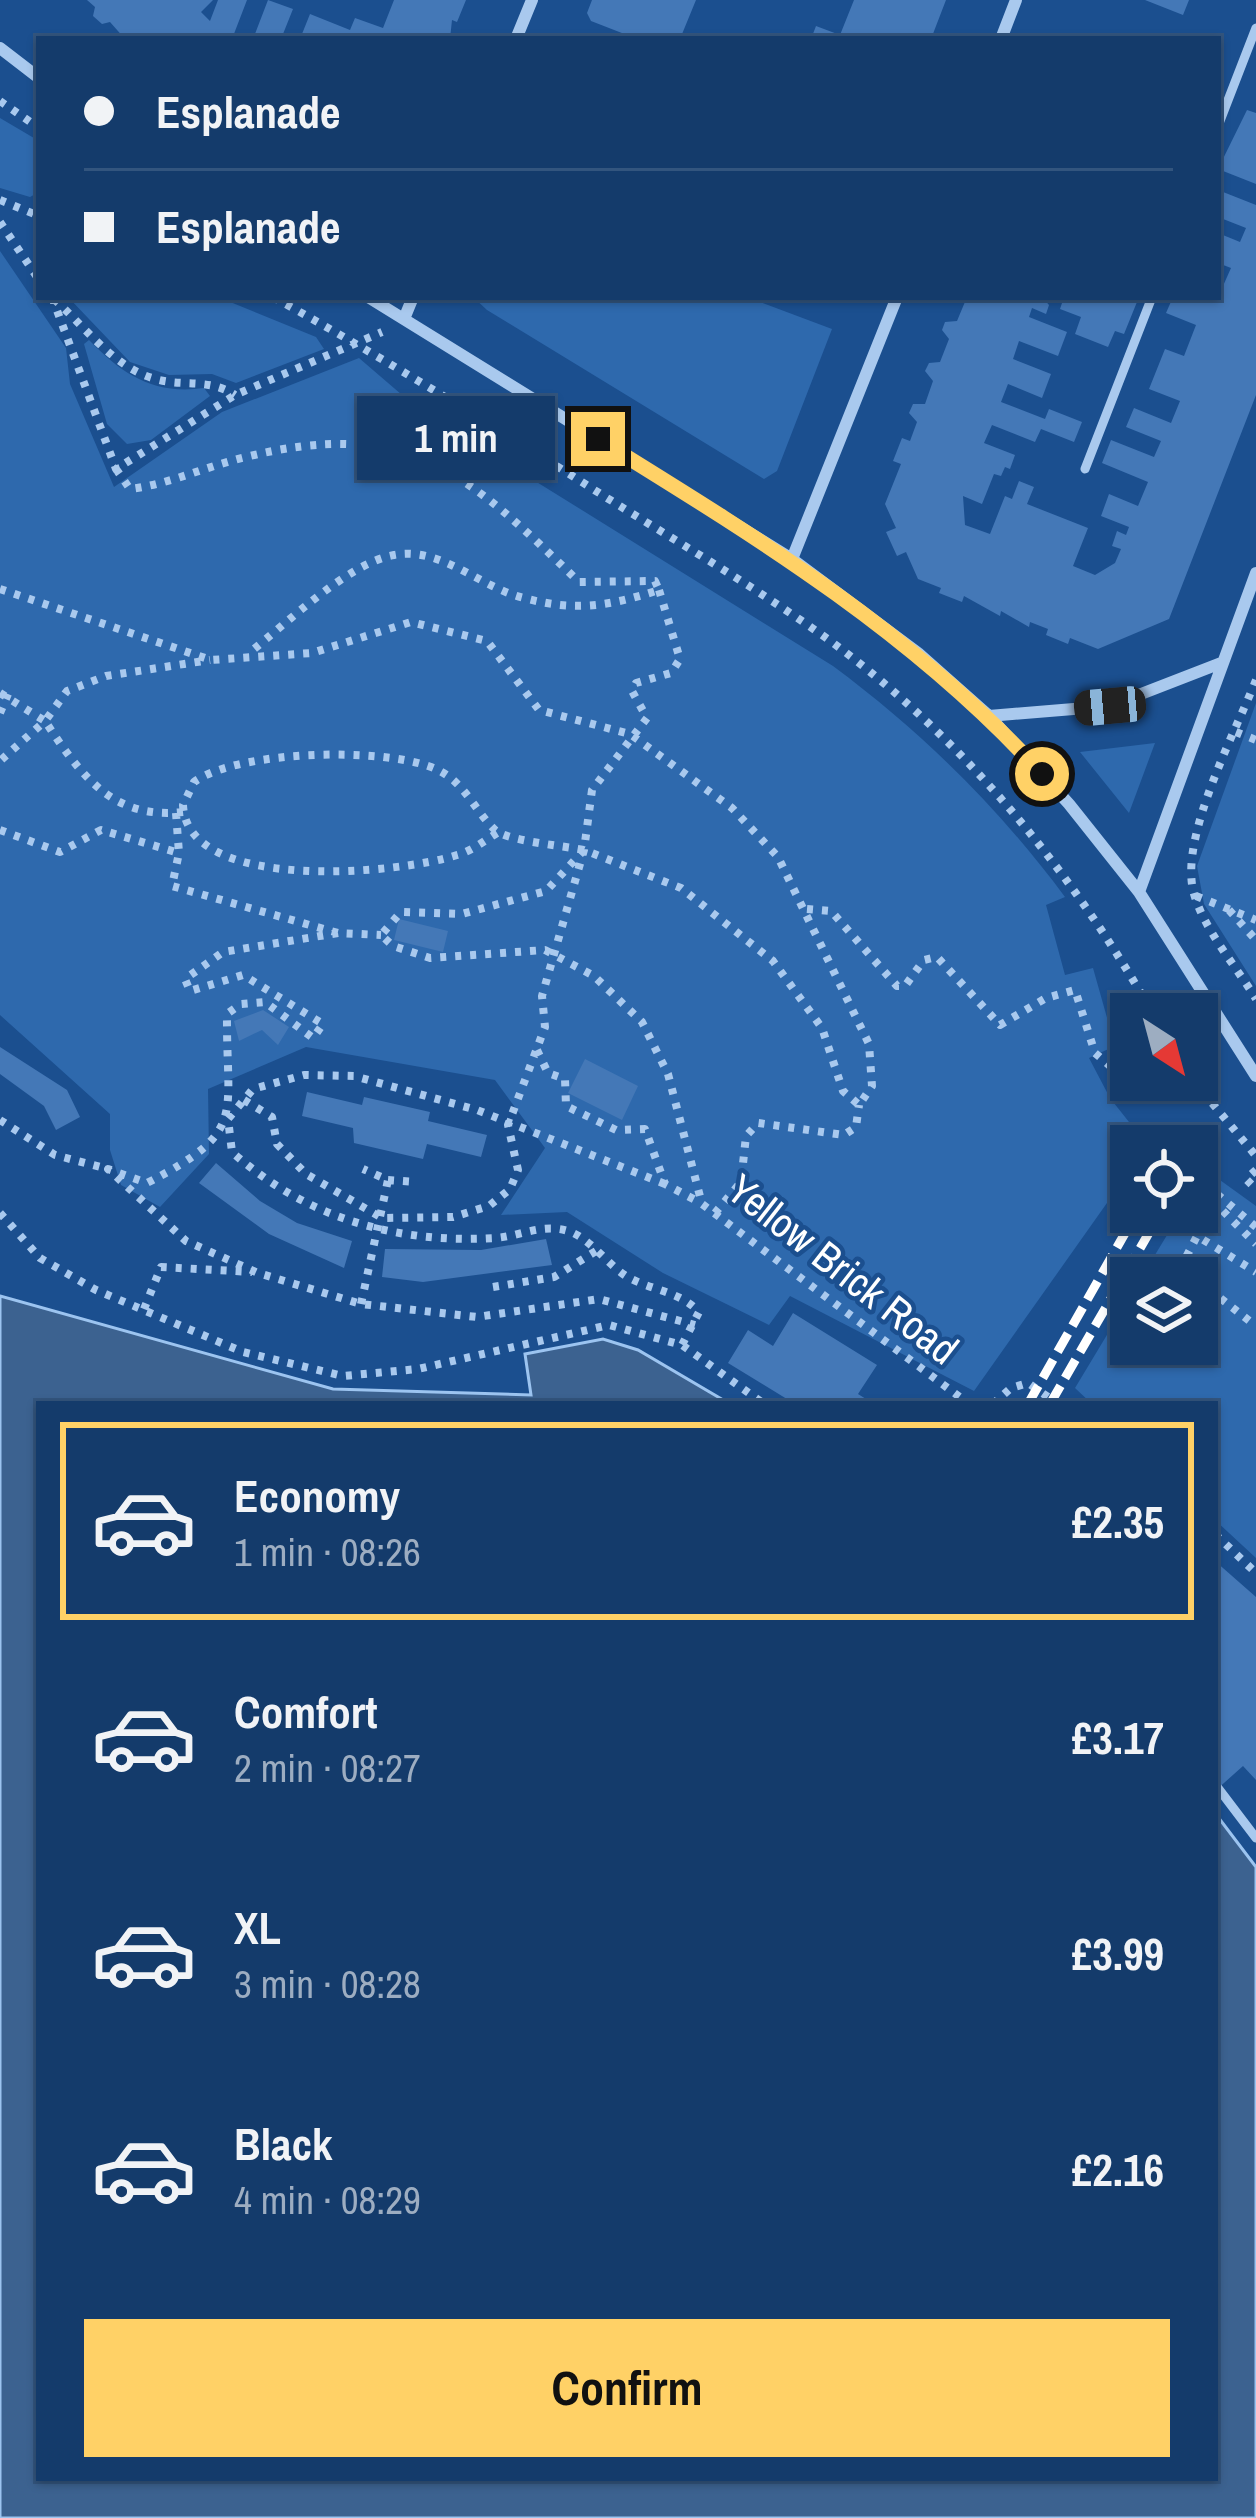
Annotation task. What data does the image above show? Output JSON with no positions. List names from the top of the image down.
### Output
{
  "streets": {
    "path": ["Yellow Brick Road"]
  },
  "north": "bottom right",
  "page": {
    "banner": ["Esplanade", "Esplanade"],
    "bubble": "1 min",
    "list": [
      {
        "name": "Economy",
        "note": "1 min · 08:26",
        "value": "£2.35"
      },
      {
        "name": "Comfort",
        "note": "2 min · 08:27",
        "value": "£3.17"
      },
      {
        "name": "XL",
        "note": "3 min · 08:28",
        "value": "£3.99"
      },
      {
        "name": "Black",
        "note": "4 min · 08:29",
        "value": "£2.16"
      }
    ],
    "buttons": "Confirm"
  }
}
